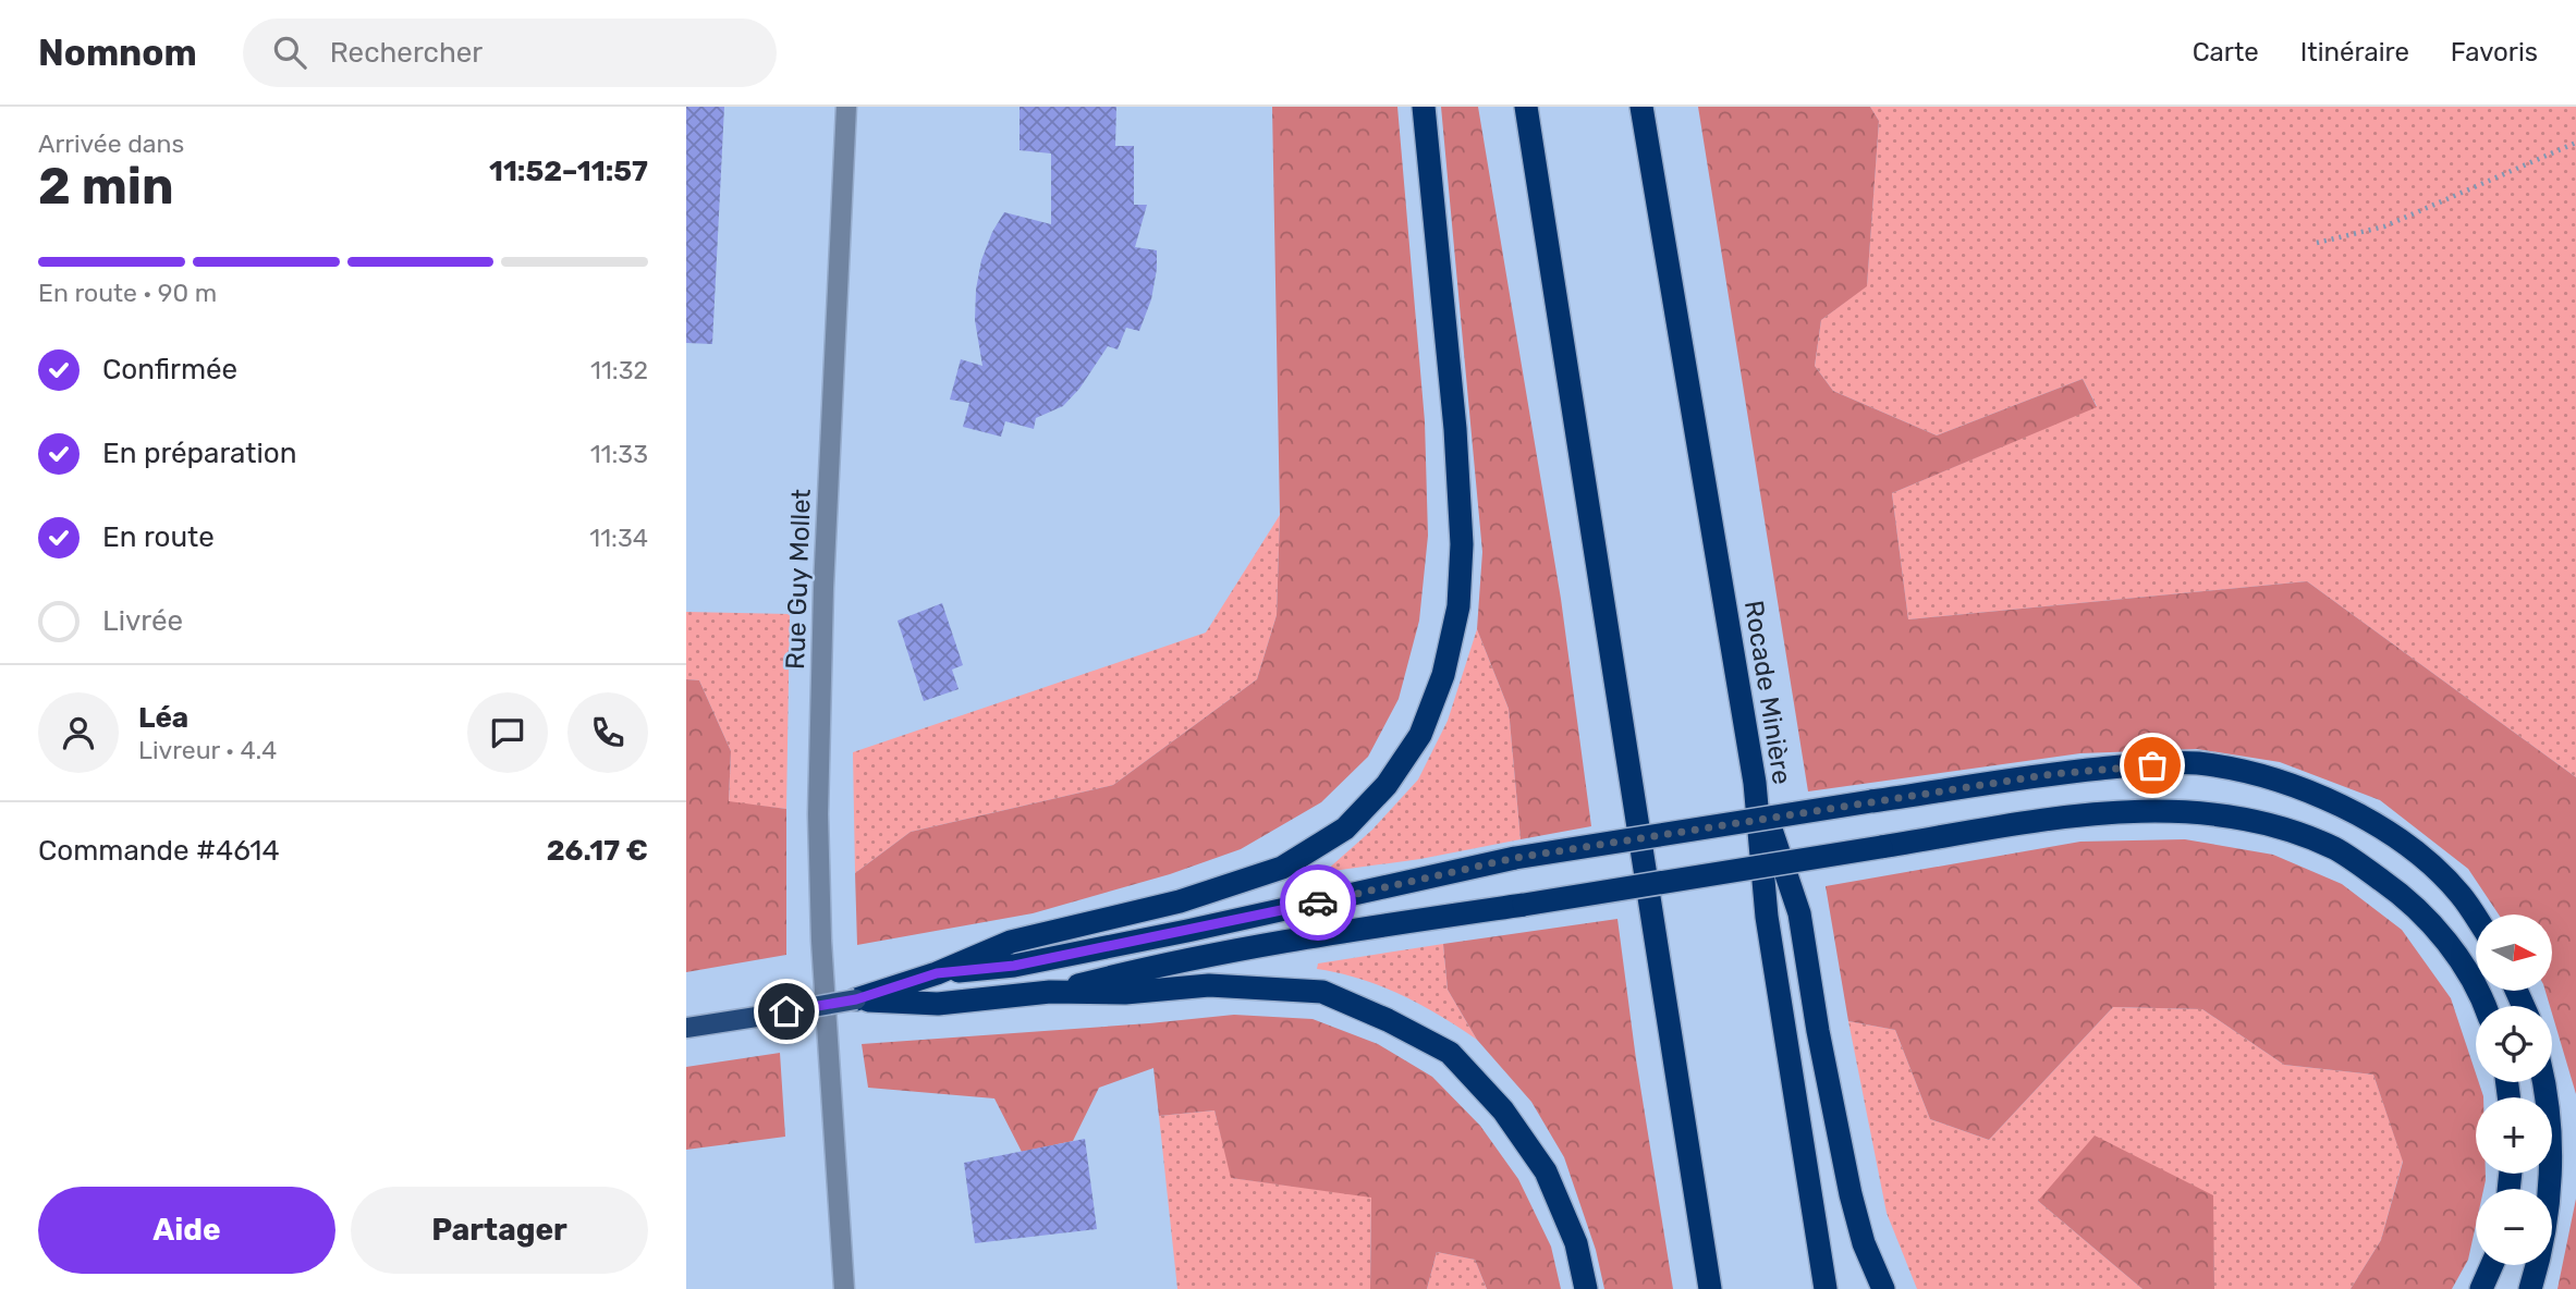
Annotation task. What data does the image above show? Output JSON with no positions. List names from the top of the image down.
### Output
{
  "streets": {
    "highway": ["Rocade Minière"],
    "street": ["Rue Guy Mollet"]
  },
  "north": "right",
  "page": {
    "header": "Nomnom",
    "search": "Rechercher",
    "nav": ["Carte", "Itinéraire", "Favoris"],
    "heading": ["2 min", "Arrivée dans", "11:52–11:57"],
    "panel": [
      "Léa",
      "Livreur · 4.4",
      "Commande #4614",
      "26.17 €"
    ],
    "bar": "En route · 90 m",
    "list": [
      ["Confirmée", "11:32"],
      ["En préparation", "11:33"],
      ["En route", "11:34"],
      "Livrée"
    ],
    "map_buttons": ["+", "−"],
    "buttons": ["Aide", "Partager"]
  }
}
